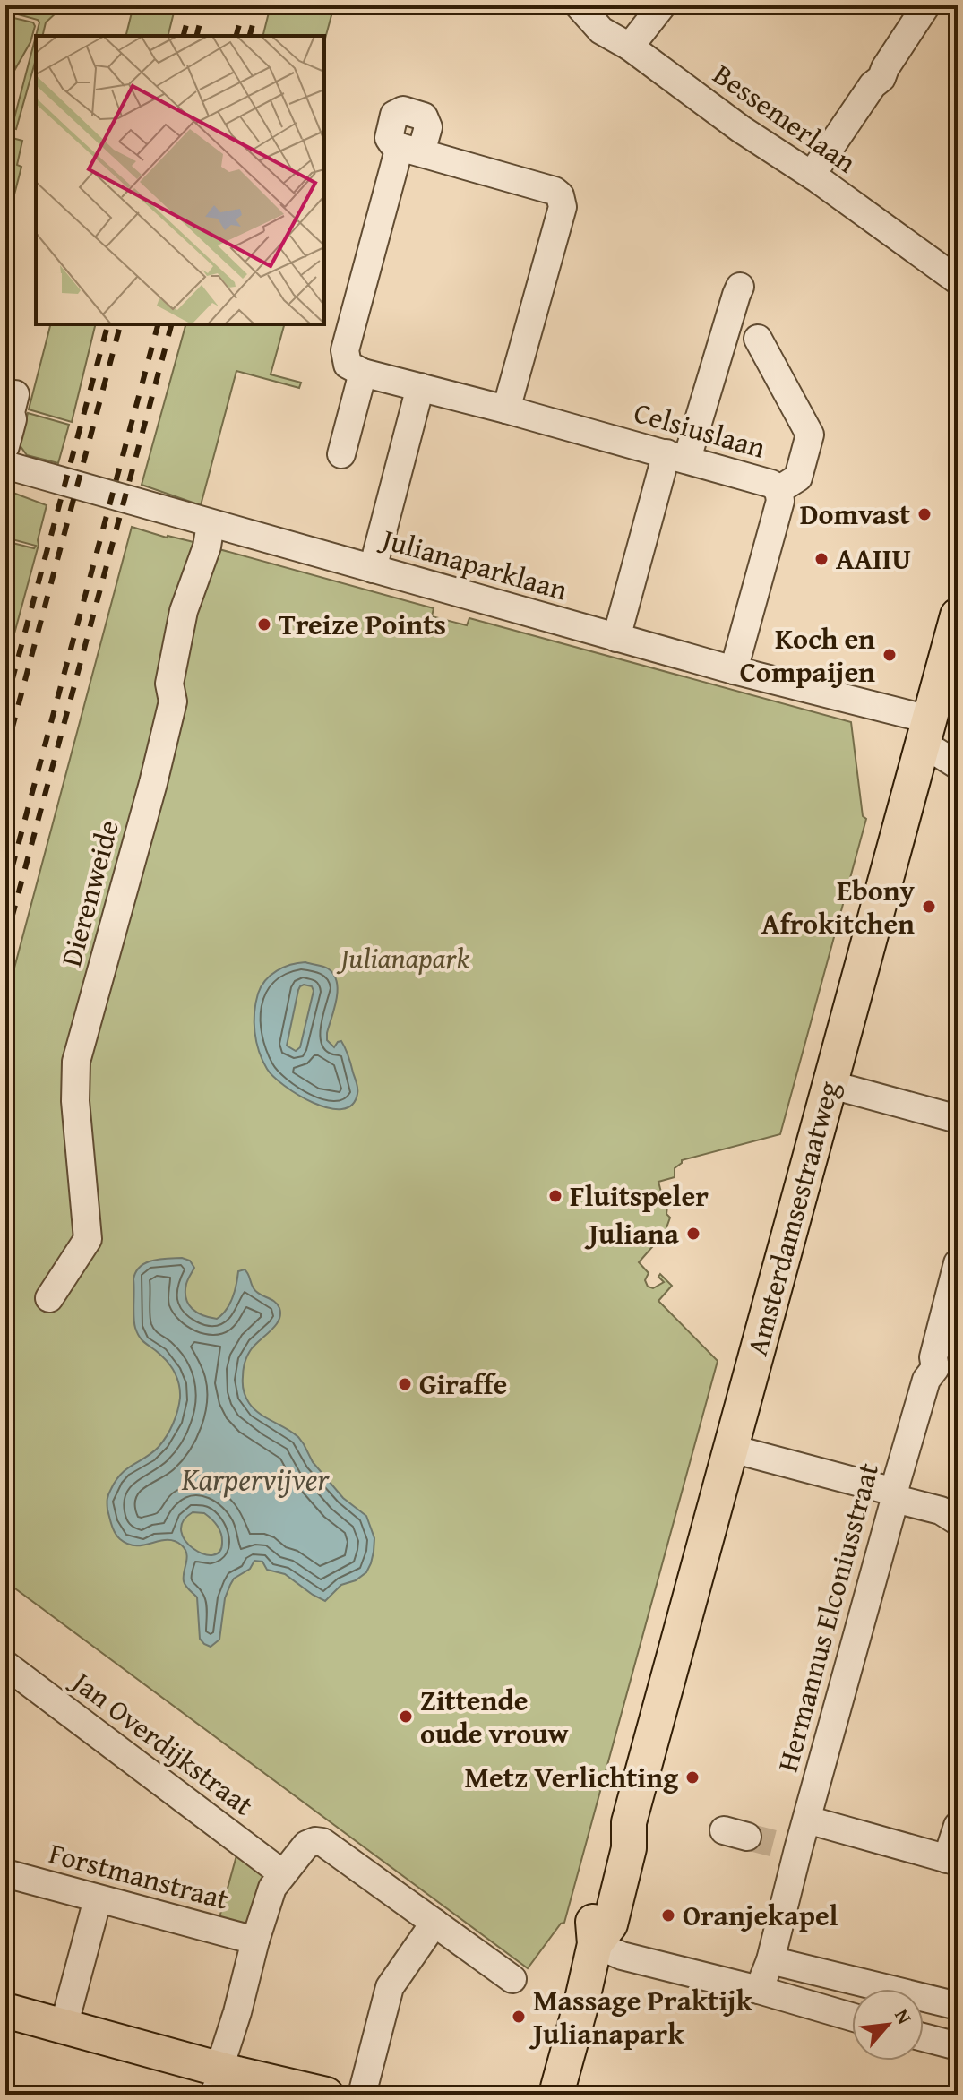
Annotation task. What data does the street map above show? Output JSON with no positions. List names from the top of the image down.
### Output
{
  "streets": {
    "main road": ["Amsterdamsestraatweg"],
    "street": [
      "Bessemerlaan",
      "Celsiuslaan",
      "Julianaparklaan",
      "Dierenweide",
      "Hermannus Elconiusstraat",
      "Jan Overdijkstraat",
      "Forstmanstraat"
    ]
  },
  "crossings": [
    ["Celsiuslaan", "Julianaparklaan"],
    ["Julianaparklaan", "Dierenweide"],
    ["Julianaparklaan", "Amsterdamsestraatweg"]
  ],
  "water": ["Karpervijver"],
  "parks": ["Julianapark"],
  "places": [
    "Domvast",
    "AAIIU",
    "Treize Points",
    "Koch en Compaijen",
    "Ebony Afrokitchen",
    "Fluitspeler",
    "Juliana",
    "Giraffe",
    "Zittende oude vrouw",
    "Metz Verlichting",
    "Oranjekapel",
    "Massage Praktijk Julianapark"
  ],
  "north": "top right"
}
